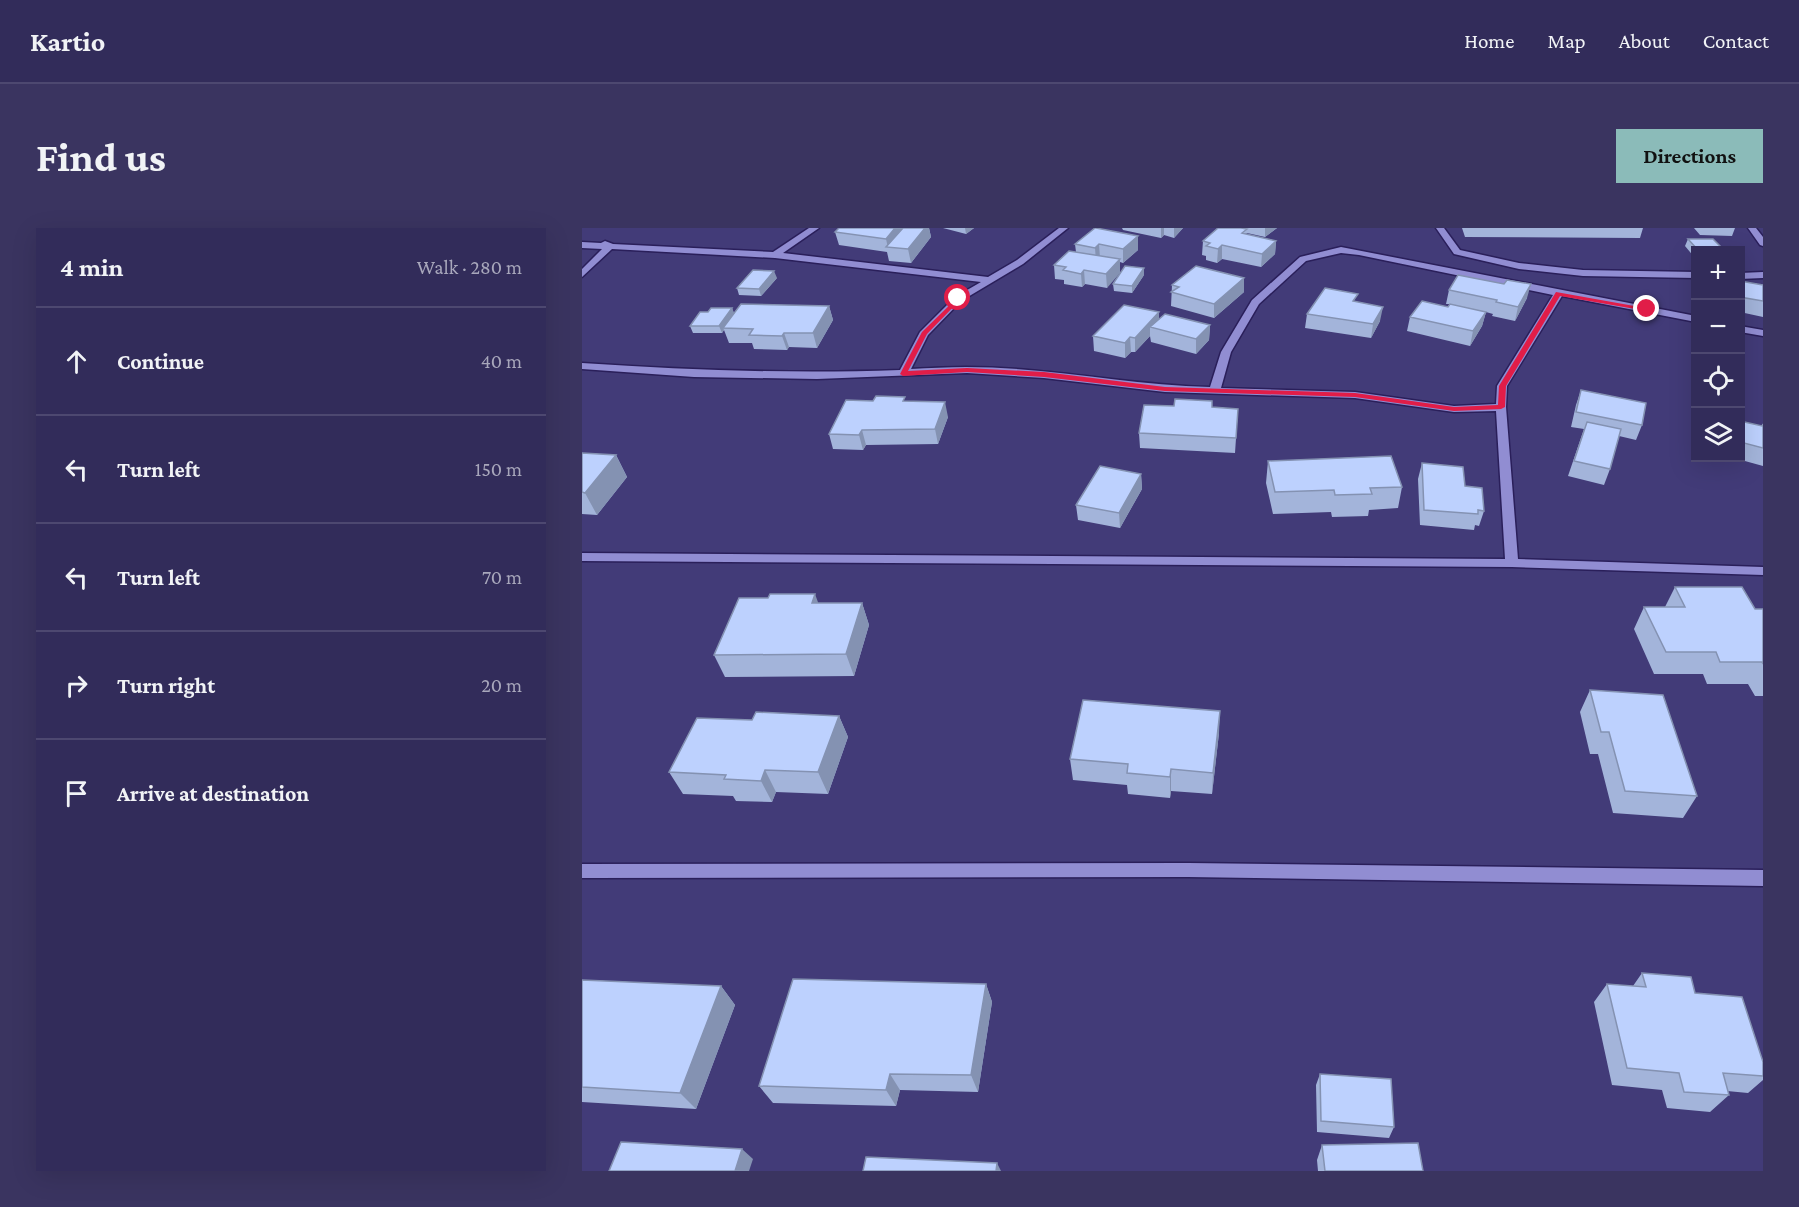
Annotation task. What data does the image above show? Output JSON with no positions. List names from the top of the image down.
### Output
{
  "page": {
    "header": "Kartio",
    "nav": [
      "Home",
      "Map",
      "About",
      "Contact"
    ],
    "buttons": "Directions",
    "title": "Find us",
    "heading": ["4 min", "Walk · 280 m"],
    "map_buttons": ["+", "−"],
    "list": [
      ["Continue", "40 m"],
      ["Turn left", "150 m"],
      ["Turn left", "70 m"],
      ["Turn right", "20 m"],
      "Arrive at destination"
    ]
  }
}
